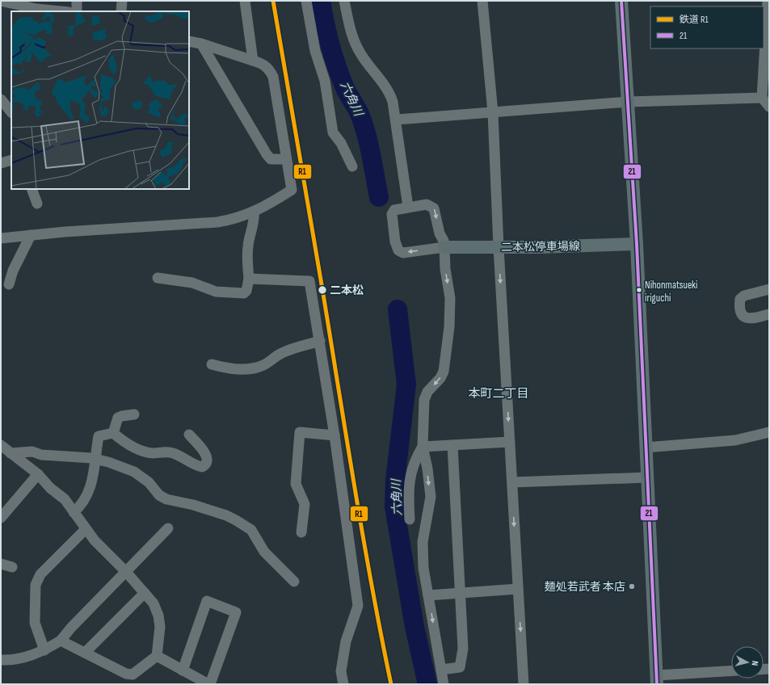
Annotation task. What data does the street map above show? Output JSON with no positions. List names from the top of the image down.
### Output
{
  "streets": {
    "main road": ["二本松停車場線"]
  },
  "districts": ["本町二丁目"],
  "water": ["六角川"],
  "places": ["二本松", "Nihonmatsueki iriguchi", "麺処若武者 本店"],
  "lines": ["rail line R1", "transit line 21"],
  "legend": ["鉄道 R1", "21"],
  "north": "right"
}
